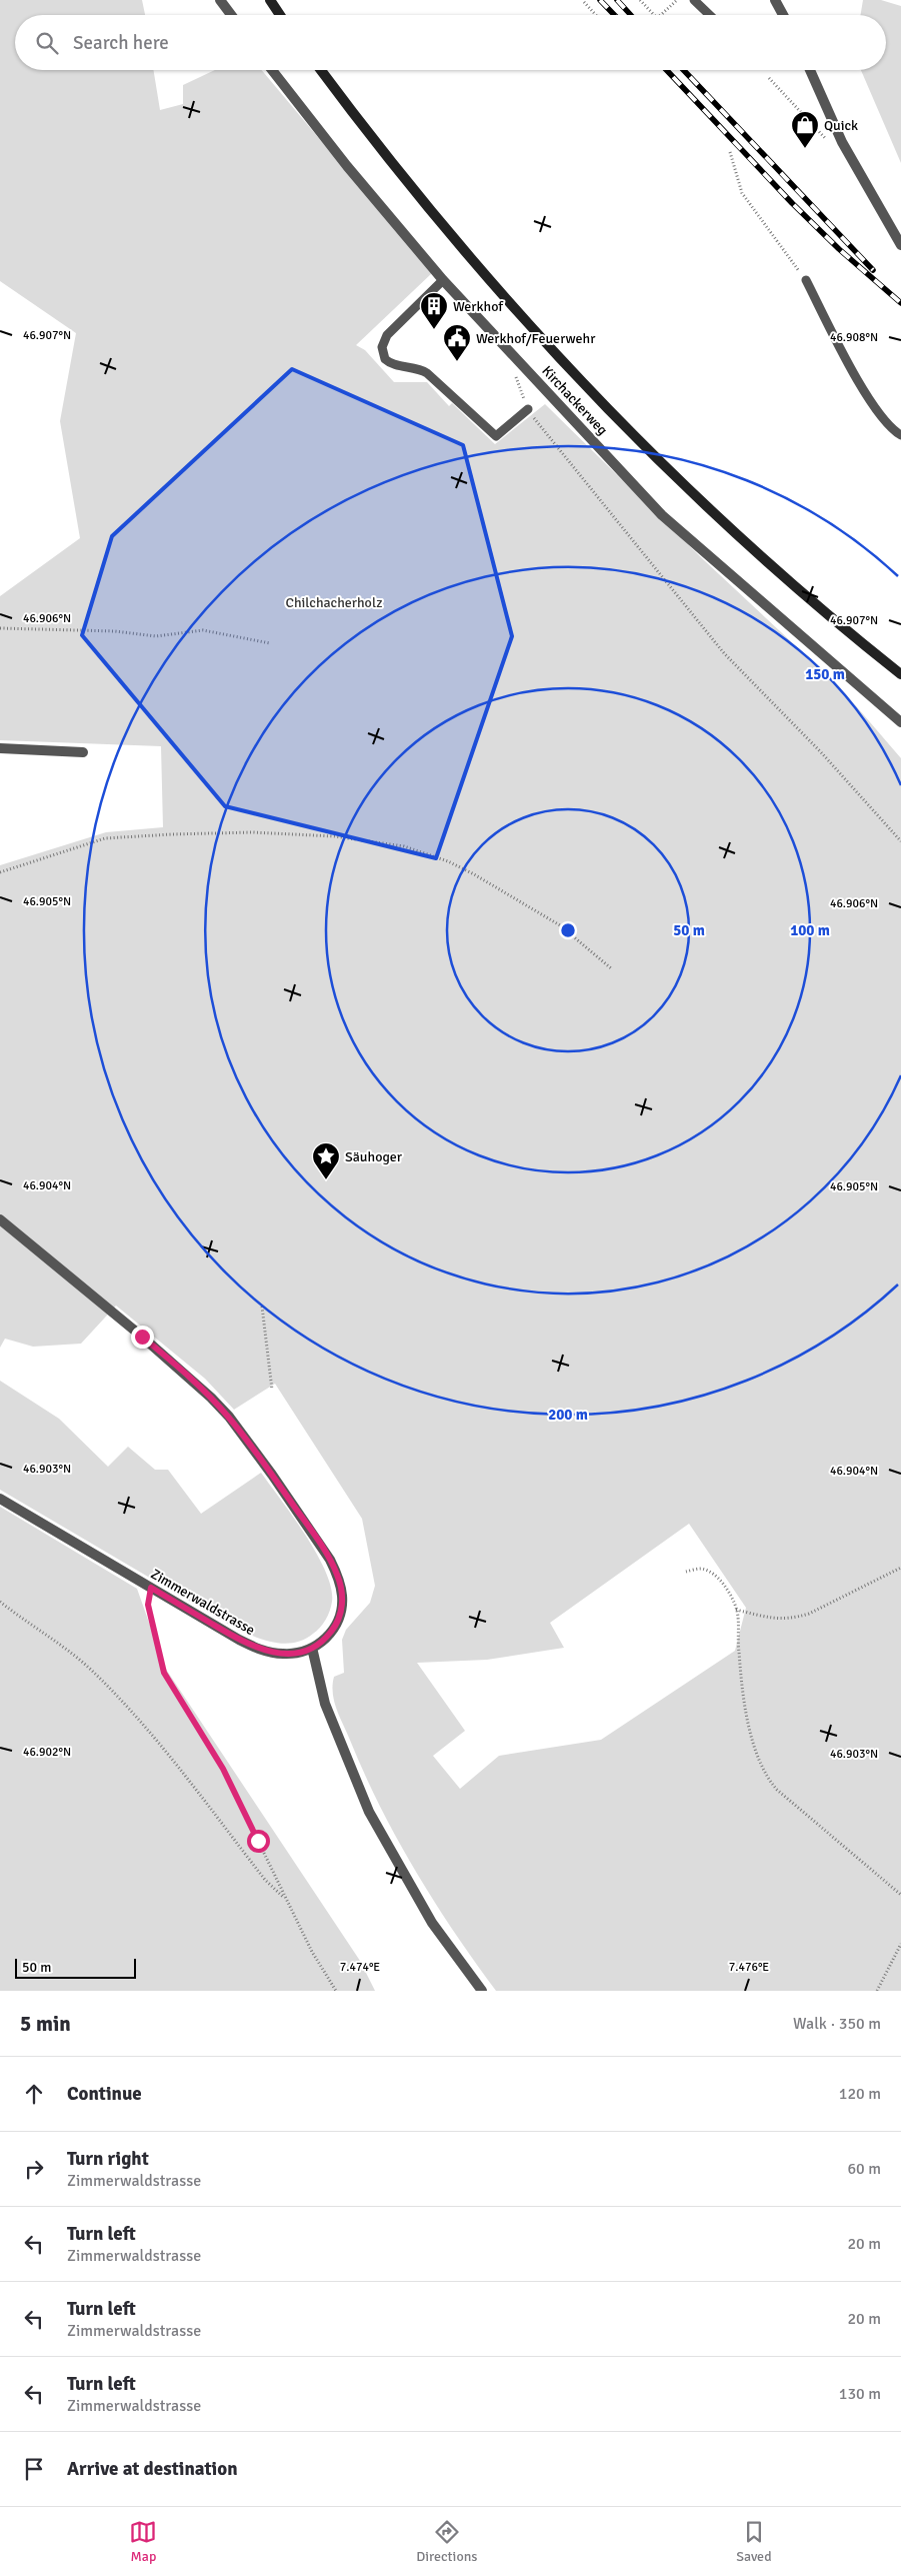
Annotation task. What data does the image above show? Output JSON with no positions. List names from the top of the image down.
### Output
{
  "streets": {
    "street": ["Kirchackerweg", "Zimmerwaldstrasse"]
  },
  "parks": ["Chilchacherholz"],
  "places": {
    "shop": ["Quick"],
    "building": ["Werkhof"],
    "public building": ["Werkhof/Feuerwehr"],
    "place": ["Säuhoger"]
  },
  "scale_bar": "50 m",
  "page": {
    "search": "Search here",
    "scale": "50 m",
    "heading": ["5 min", "Walk · 350 m"],
    "list": [
      ["Continue", "120 m"],
      ["Turn right", "Zimmerwaldstrasse", "60 m"],
      ["Turn left", "Zimmerwaldstrasse", "20 m"],
      ["Turn left", "Zimmerwaldstrasse", "20 m"],
      ["Turn left", "Zimmerwaldstrasse", "130 m"],
      "Arrive at destination"
    ],
    "nav": ["Map", "Directions", "Saved"]
  },
  "coordinates": [
    "46.907°N",
    "46.908°N",
    "46.906°N",
    "46.905°N",
    "46.904°N",
    "46.903°N",
    "46.902°N",
    "7.474°E",
    "7.476°E"
  ],
  "rings": [
    "150 m",
    "50 m",
    "100 m",
    "200 m"
  ]
}
